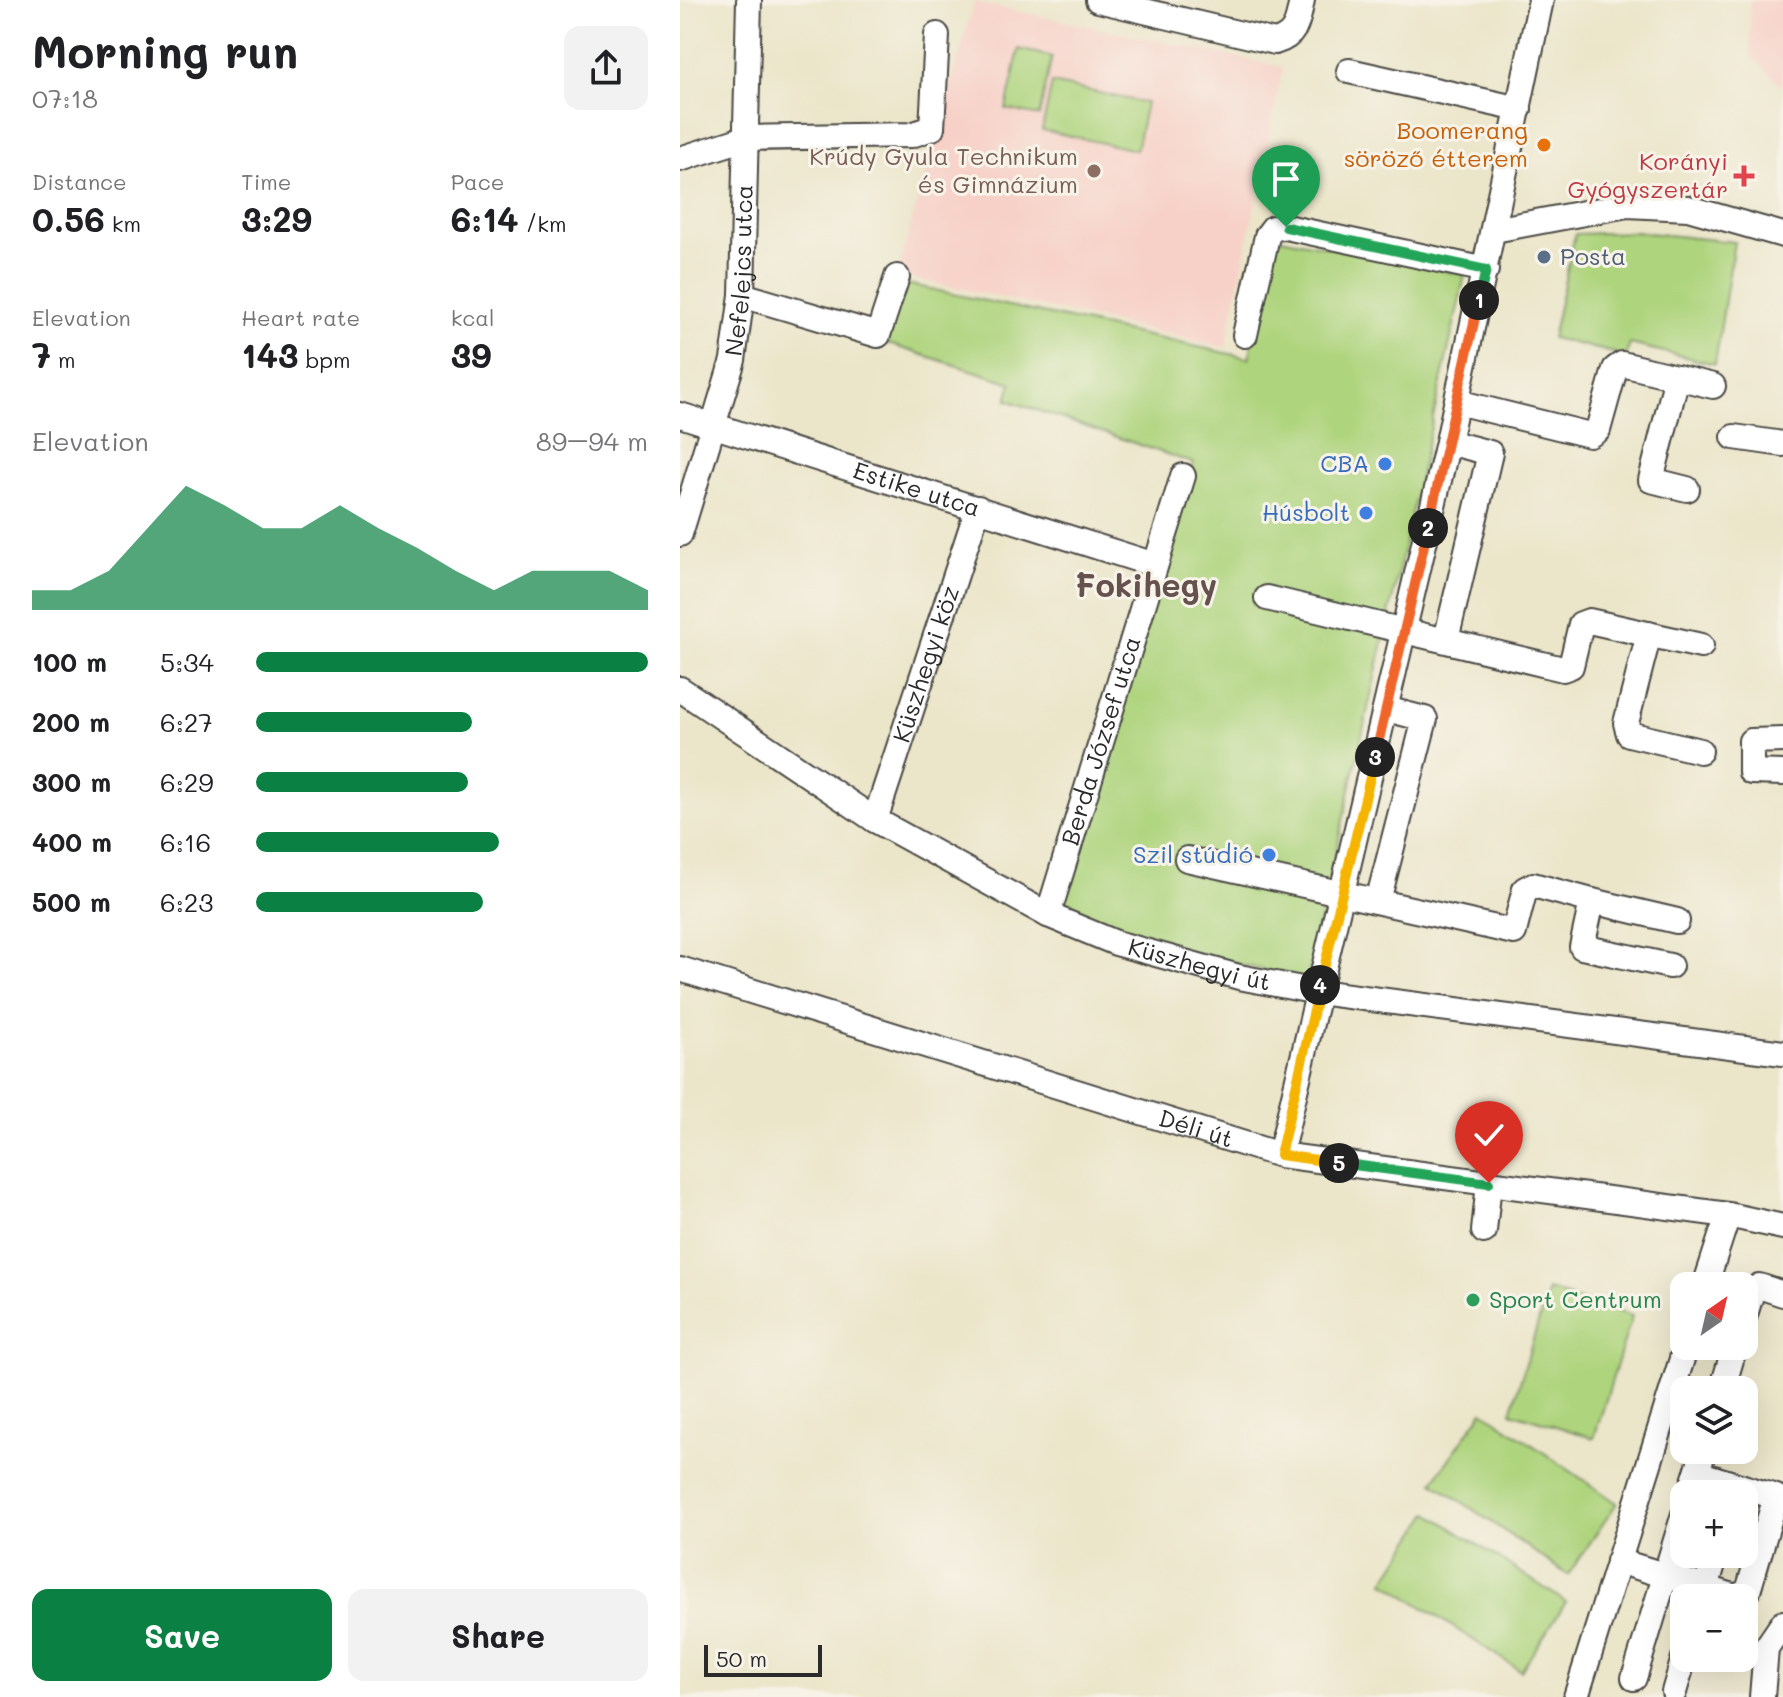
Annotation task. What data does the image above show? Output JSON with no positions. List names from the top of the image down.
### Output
{
  "streets": {
    "street": [
      "Nefelejcs utca",
      "Estike utca",
      "Küszhegyi köz",
      "Berda József utca",
      "Küszhegyi út",
      "Déli út"
    ]
  },
  "crossings": [
    ["Nefelejcs utca", "Estike utca"],
    ["Estike utca", "Küszhegyi köz"],
    ["Estike utca", "Berda József utca"],
    ["Küszhegyi köz", "Küszhegyi út"],
    ["Berda József utca", "Küszhegyi út"]
  ],
  "districts": ["Fokihegy"],
  "places": {
    "other": [
      "Boomerang söröző étterem",
      "Krúdy Gyula Technikum és Gimnázium",
      "Posta",
      "CBA",
      "Húsbolt",
      "Szil stúdió",
      "Sport Centrum"
    ],
    "health": ["Korányi Gyógyszertár"]
  },
  "scale_bar": "50 m",
  "north": "top right",
  "page": {
    "heading": ["Morning run", "07:18"],
    "stats": [
      ["Distance", "0.56 km"],
      ["Time", "3:29"],
      ["Pace", "6:14 /km"],
      ["Elevation", "7 m"],
      ["Heart rate", "143 bpm"],
      ["kcal", "39"]
    ],
    "pins": [
      "1",
      "2",
      "3",
      "4",
      "5"
    ],
    "chart": ["Elevation", "89–94 m"],
    "list": [
      {
        "name": "100 m",
        "note": "5:34"
      },
      {
        "name": "200 m",
        "note": "6:27"
      },
      {
        "name": "300 m",
        "note": "6:29"
      },
      {
        "name": "400 m",
        "note": "6:16"
      },
      {
        "name": "500 m",
        "note": "6:23"
      }
    ],
    "map_buttons": ["+", "−"],
    "buttons": ["Save", "Share"],
    "scale": "50 m"
  }
}
